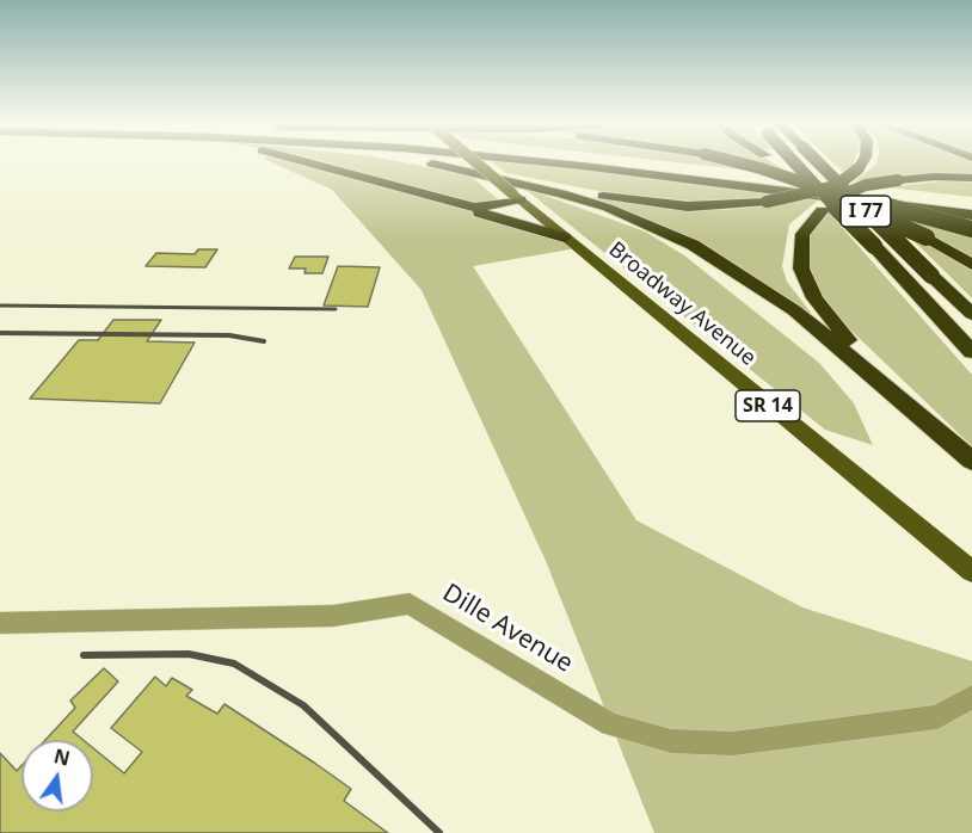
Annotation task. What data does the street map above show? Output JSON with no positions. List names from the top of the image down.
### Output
{
  "streets": {
    "highway": ["I 77"],
    "main road": ["Broadway Avenue", "SR 14"],
    "street": ["Dille Avenue"]
  },
  "north": "top"
}
